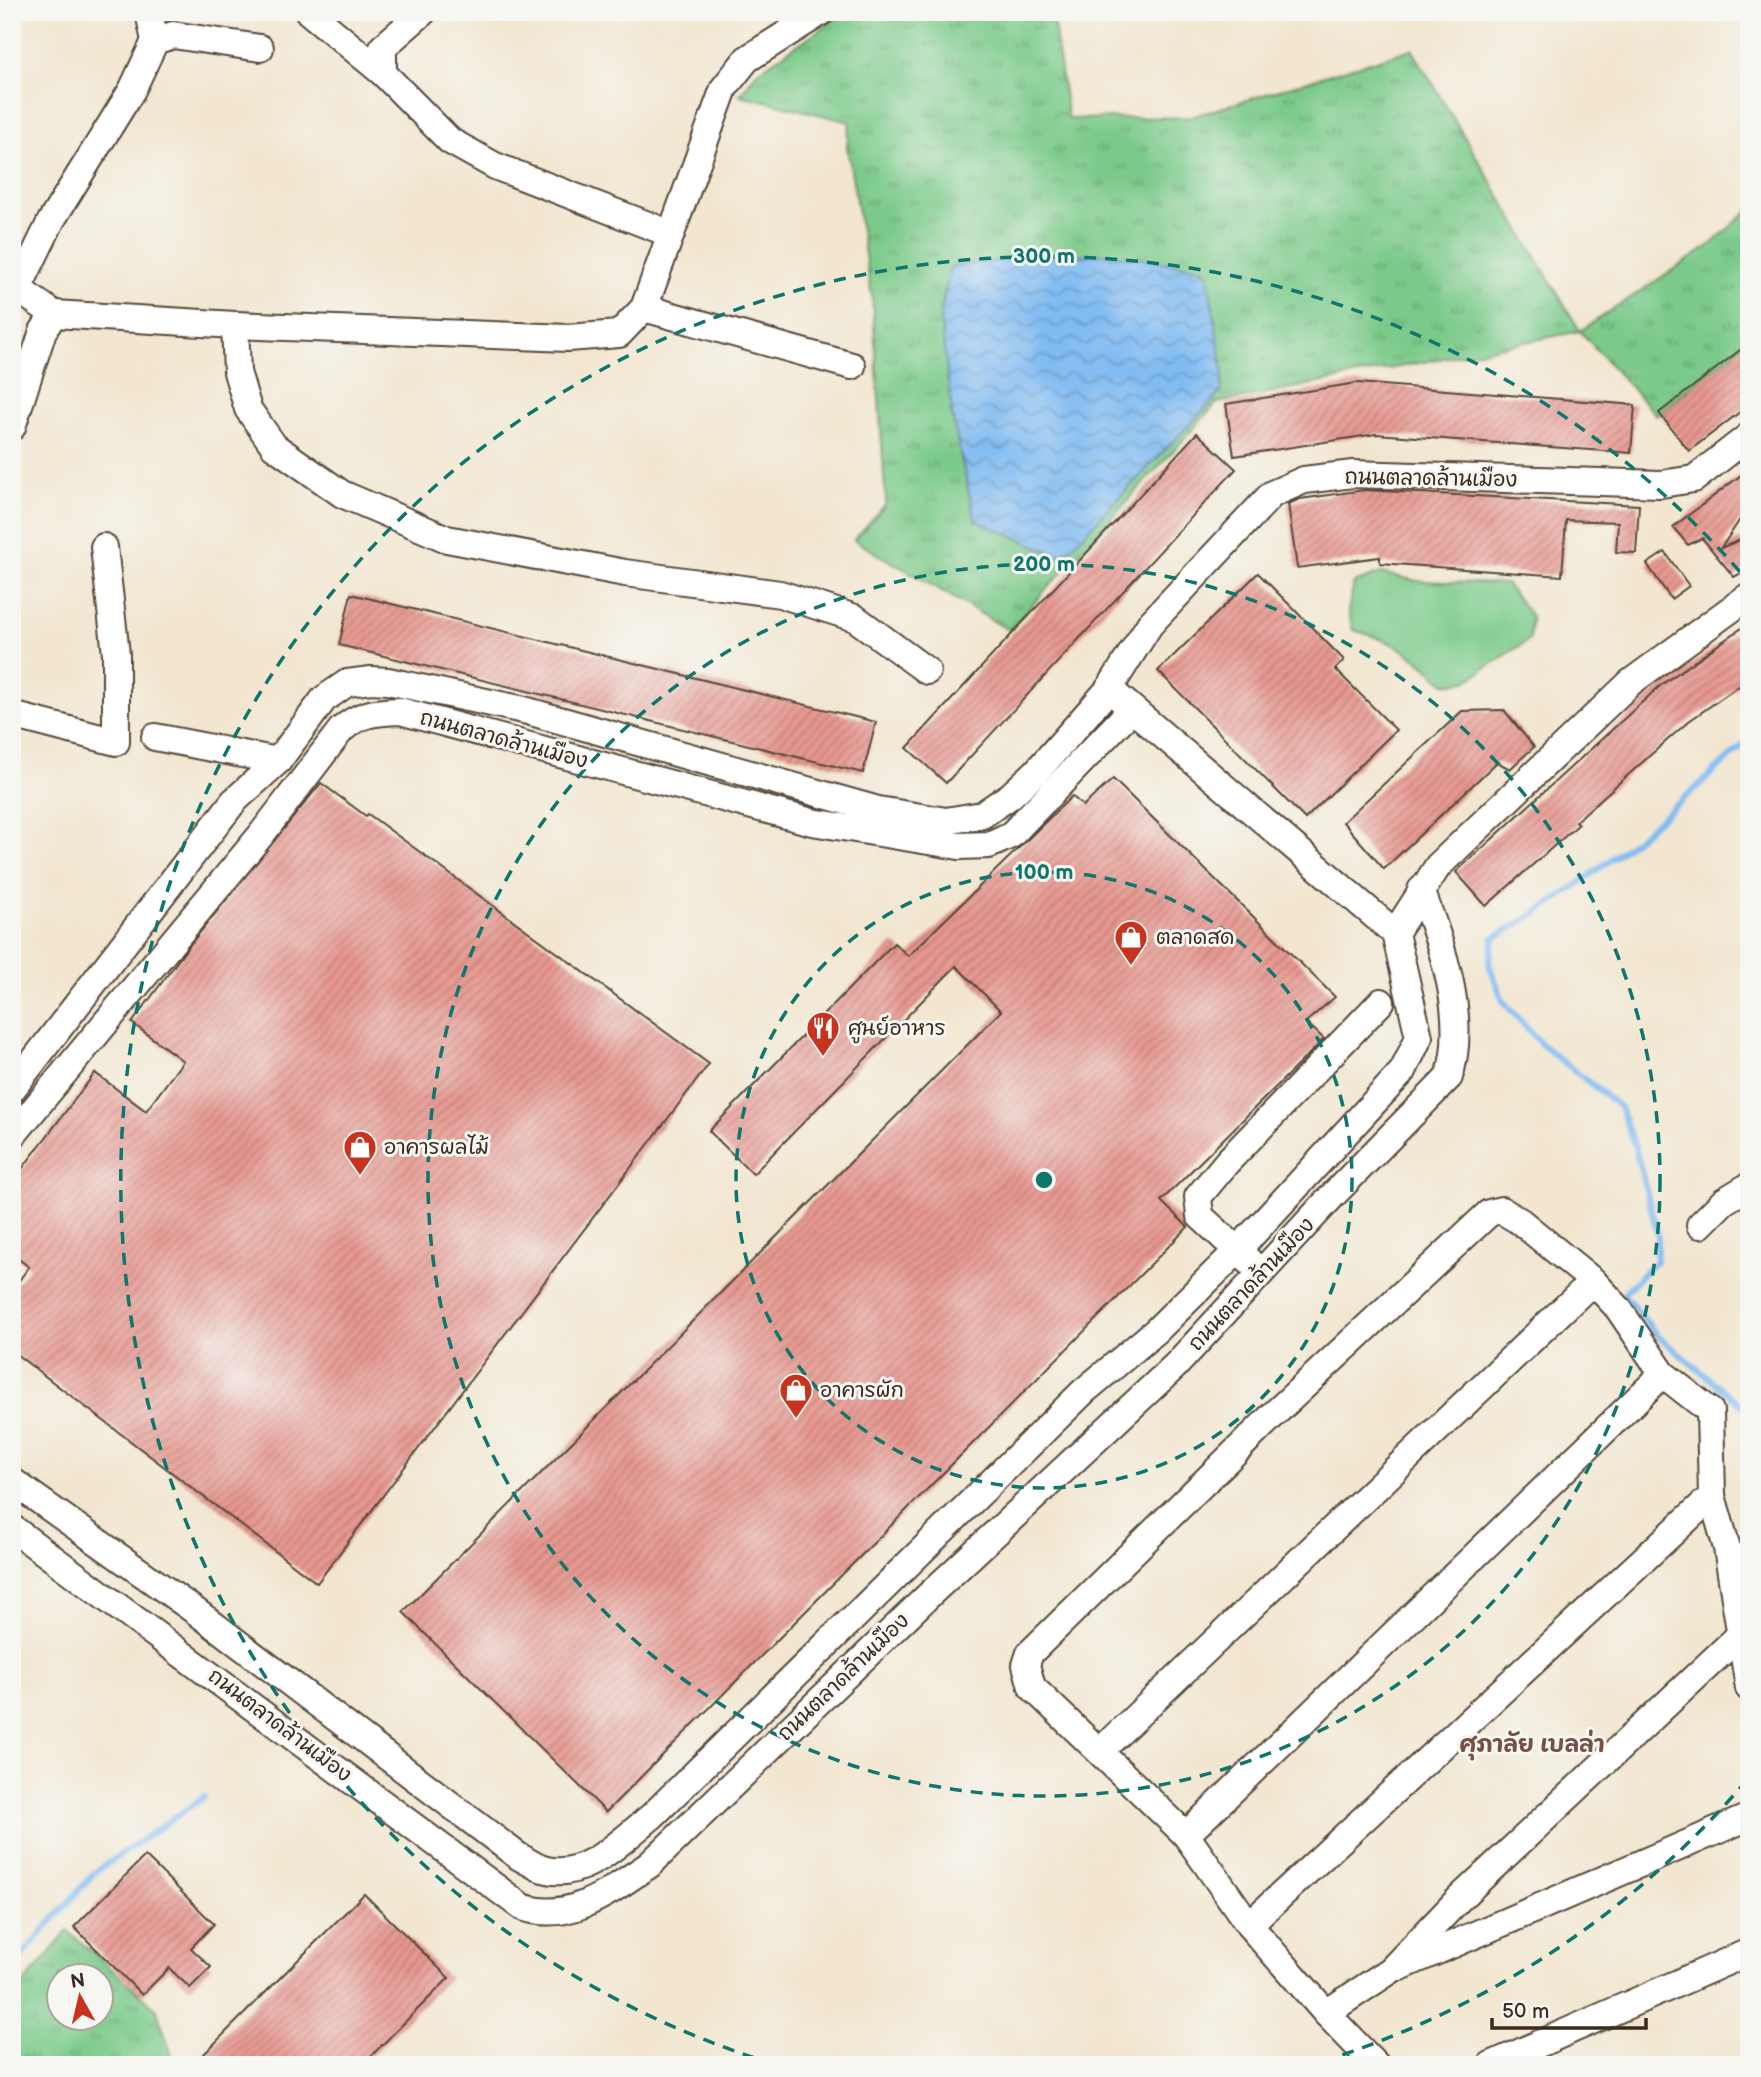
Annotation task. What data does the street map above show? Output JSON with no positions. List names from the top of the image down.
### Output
{
  "streets": {
    "street": ["ถนนตลาดล้านเมือง"]
  },
  "districts": ["ศุภาลัย เบลล่า"],
  "places": {
    "shop": ["ตลาดสด", "อาคารผลไม้", "อาคารผัก"],
    "restaurant": ["ศูนย์อาหาร"]
  },
  "scale_bar": "50 m",
  "north": "top",
  "rings": ["300 m", "200 m", "100 m"]
}
